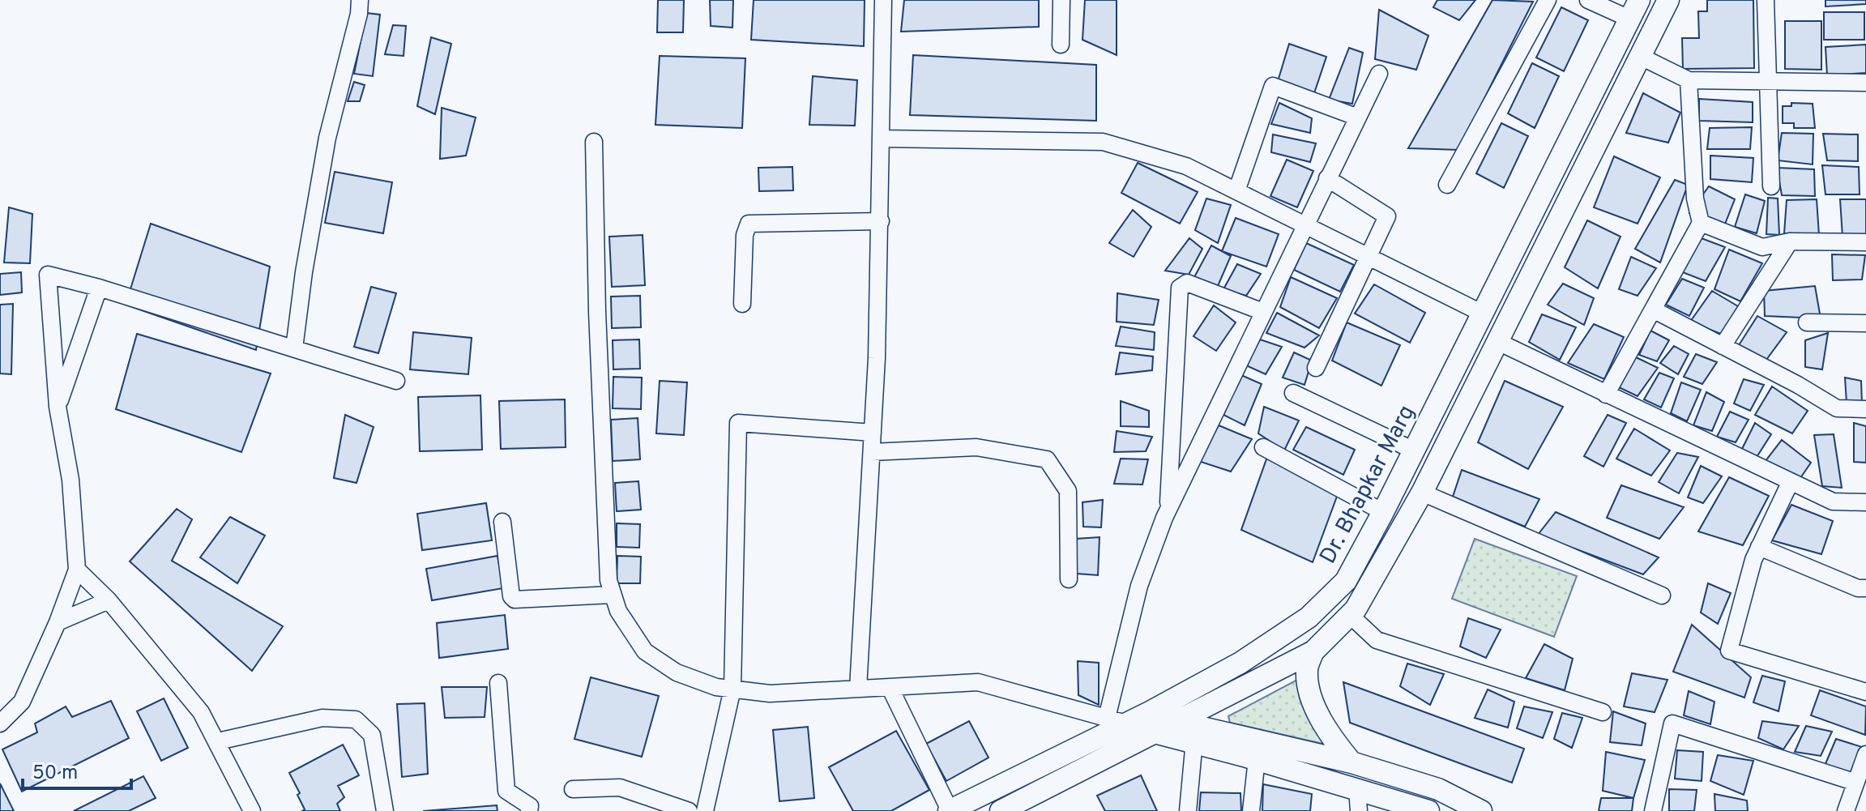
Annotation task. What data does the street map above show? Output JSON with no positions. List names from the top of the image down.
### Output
{
  "streets": {
    "main road": ["Dr. Bhapkar Marg"]
  },
  "scale_bar": "50 m"
}
